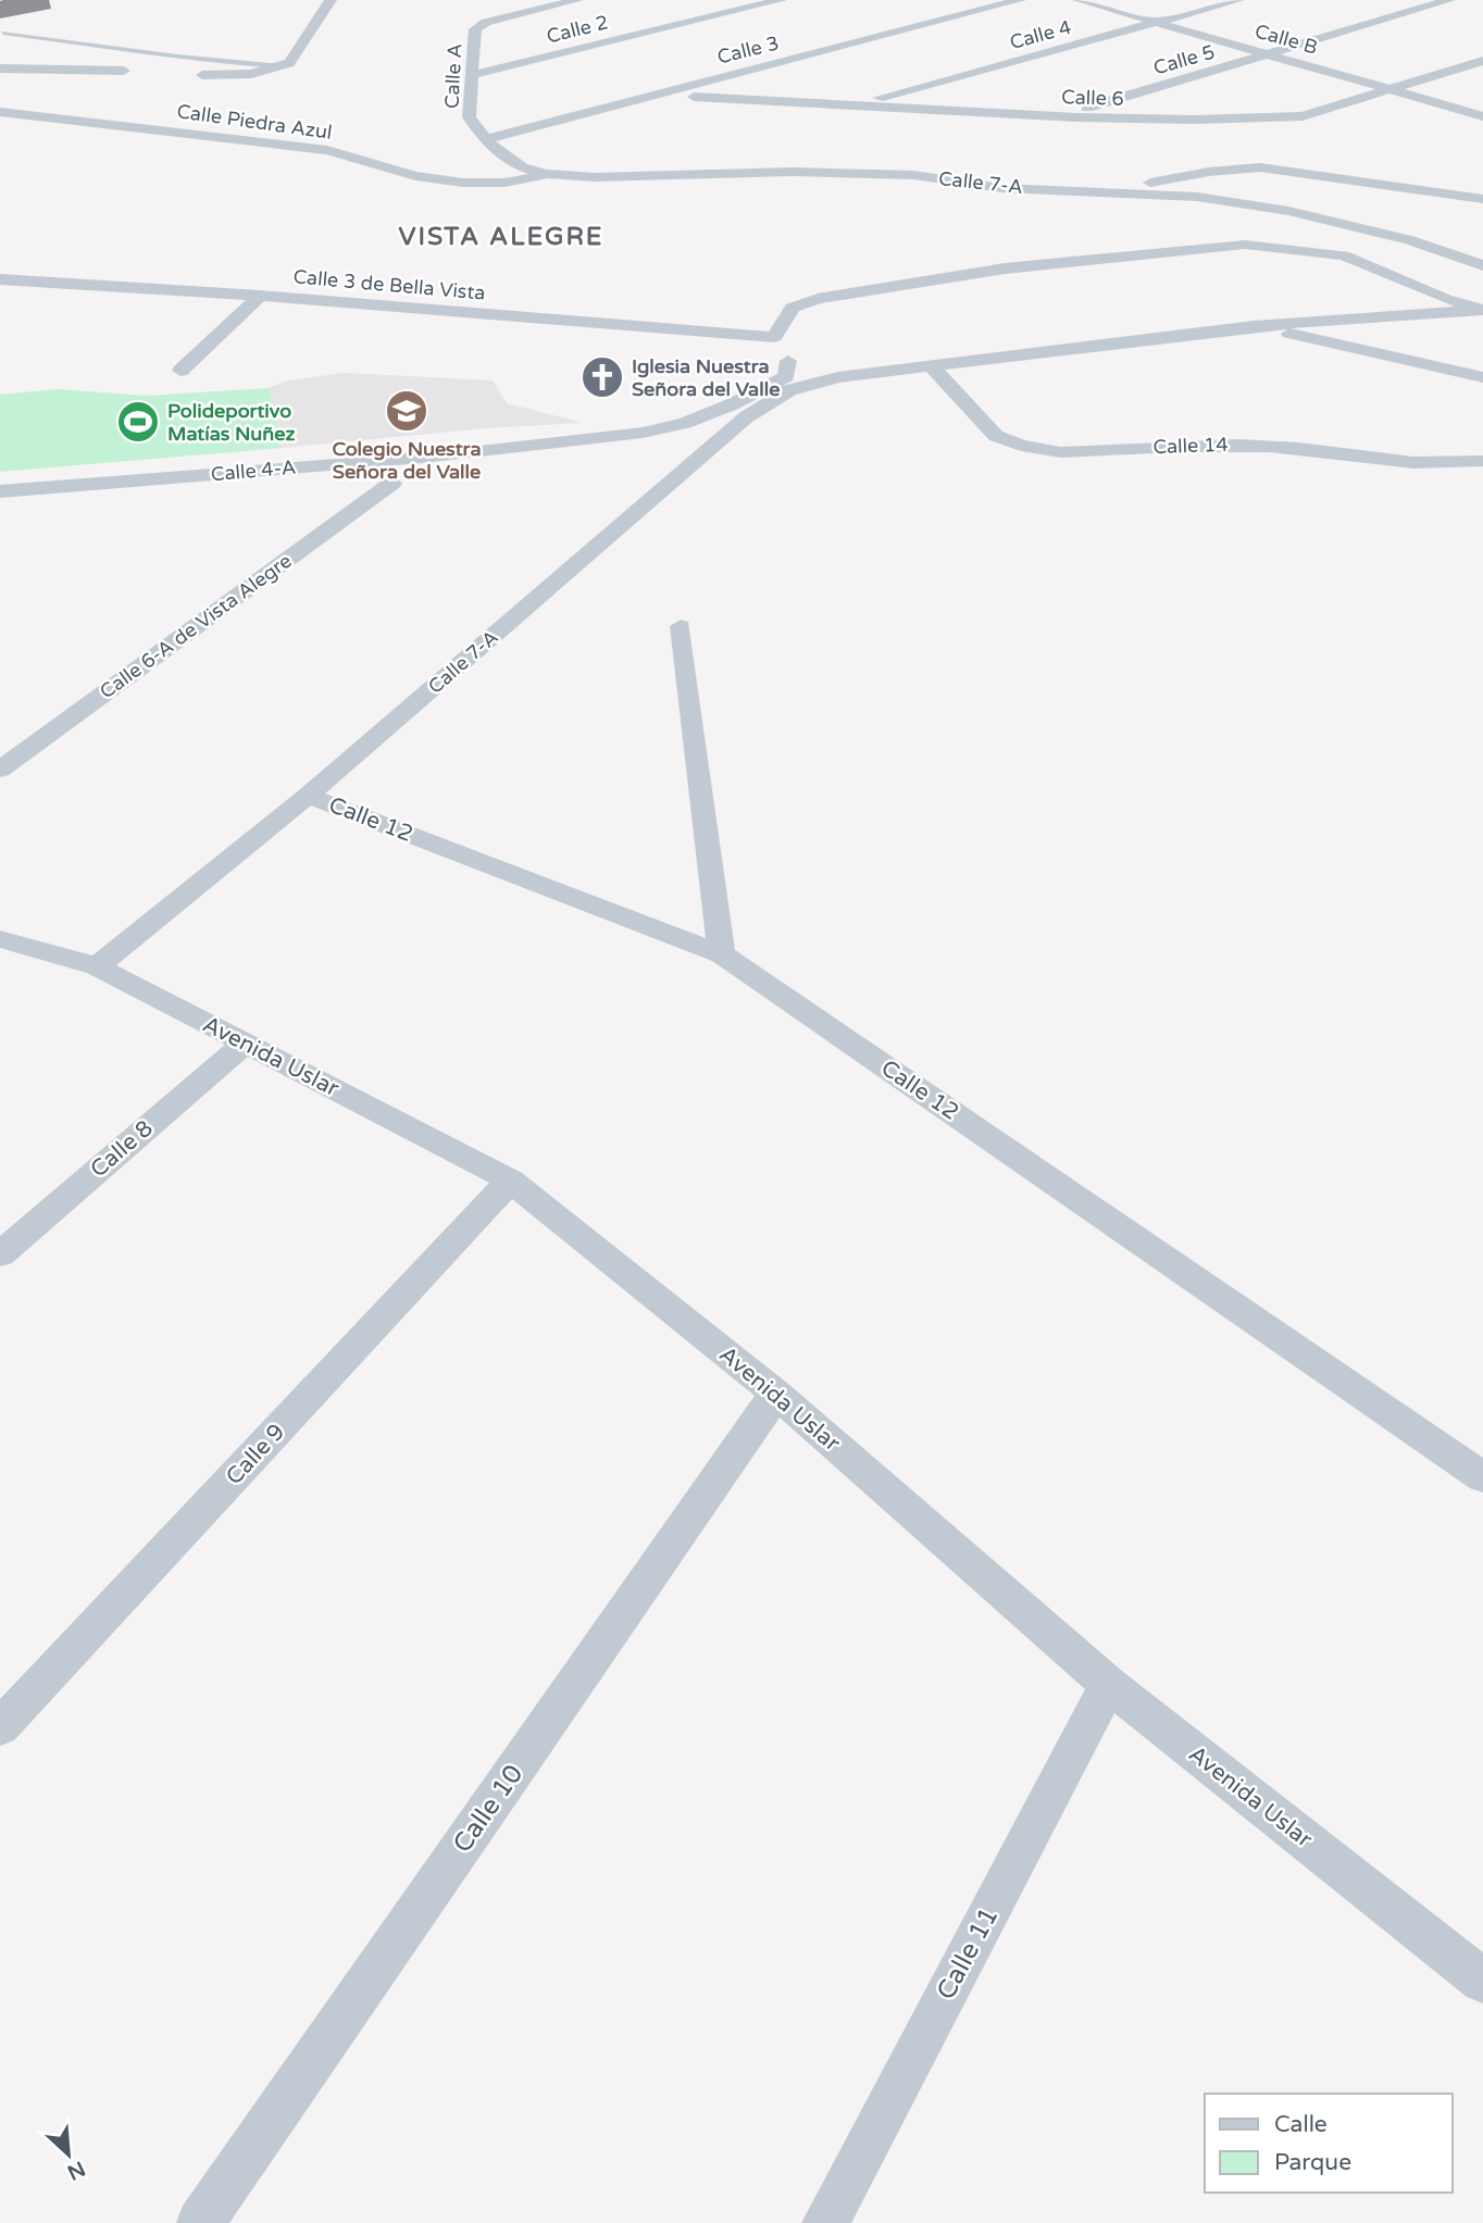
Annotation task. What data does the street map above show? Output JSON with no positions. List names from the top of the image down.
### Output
{
  "streets": {
    "street": [
      "Calle 2",
      "Calle 4",
      "Calle B",
      "Calle 3",
      "Calle 5",
      "Calle A",
      "Calle 6",
      "Calle Piedra Azul",
      "Calle 7-A",
      "Calle 3 de Bella Vista",
      "Calle 14",
      "Calle 4-A",
      "Calle 6-A de Vista Alegre",
      "Calle 12",
      "Avenida Uslar",
      "Calle 8",
      "Calle 9",
      "Calle 10",
      "Calle 11"
    ]
  },
  "crossings": [
    ["Calle 2", "Calle A"],
    ["Calle 4", "Calle B"],
    ["Calle 4", "Calle 6"],
    ["Calle B", "Calle 5"],
    ["Calle B", "Calle 6"],
    ["Calle 3", "Calle A"],
    ["Calle 3", "Calle 6"],
    ["Calle 3", "Calle 7-A"],
    ["Calle 5", "Calle 6"],
    ["Calle A", "Calle 7-A"],
    ["Calle Piedra Azul", "Calle 7-A"],
    ["Calle 7-A", "Calle 14"],
    ["Calle 7-A", "Calle 12"],
    ["Calle 7-A", "Avenida Uslar"],
    ["Avenida Uslar", "Calle 8"],
    ["Avenida Uslar", "Calle 9"],
    ["Avenida Uslar", "Calle 10"],
    ["Avenida Uslar", "Calle 11"]
  ],
  "districts": ["VISTA ALEGRE"],
  "places": {
    "church": ["Iglesia Nuestra Señora del Valle"],
    "school or university": ["Colegio Nuestra Señora del Valle"],
    "sports": ["Polideportivo Matías Nuñez"]
  },
  "legend": ["Calle", "Parque"],
  "north": "bottom right"
}
